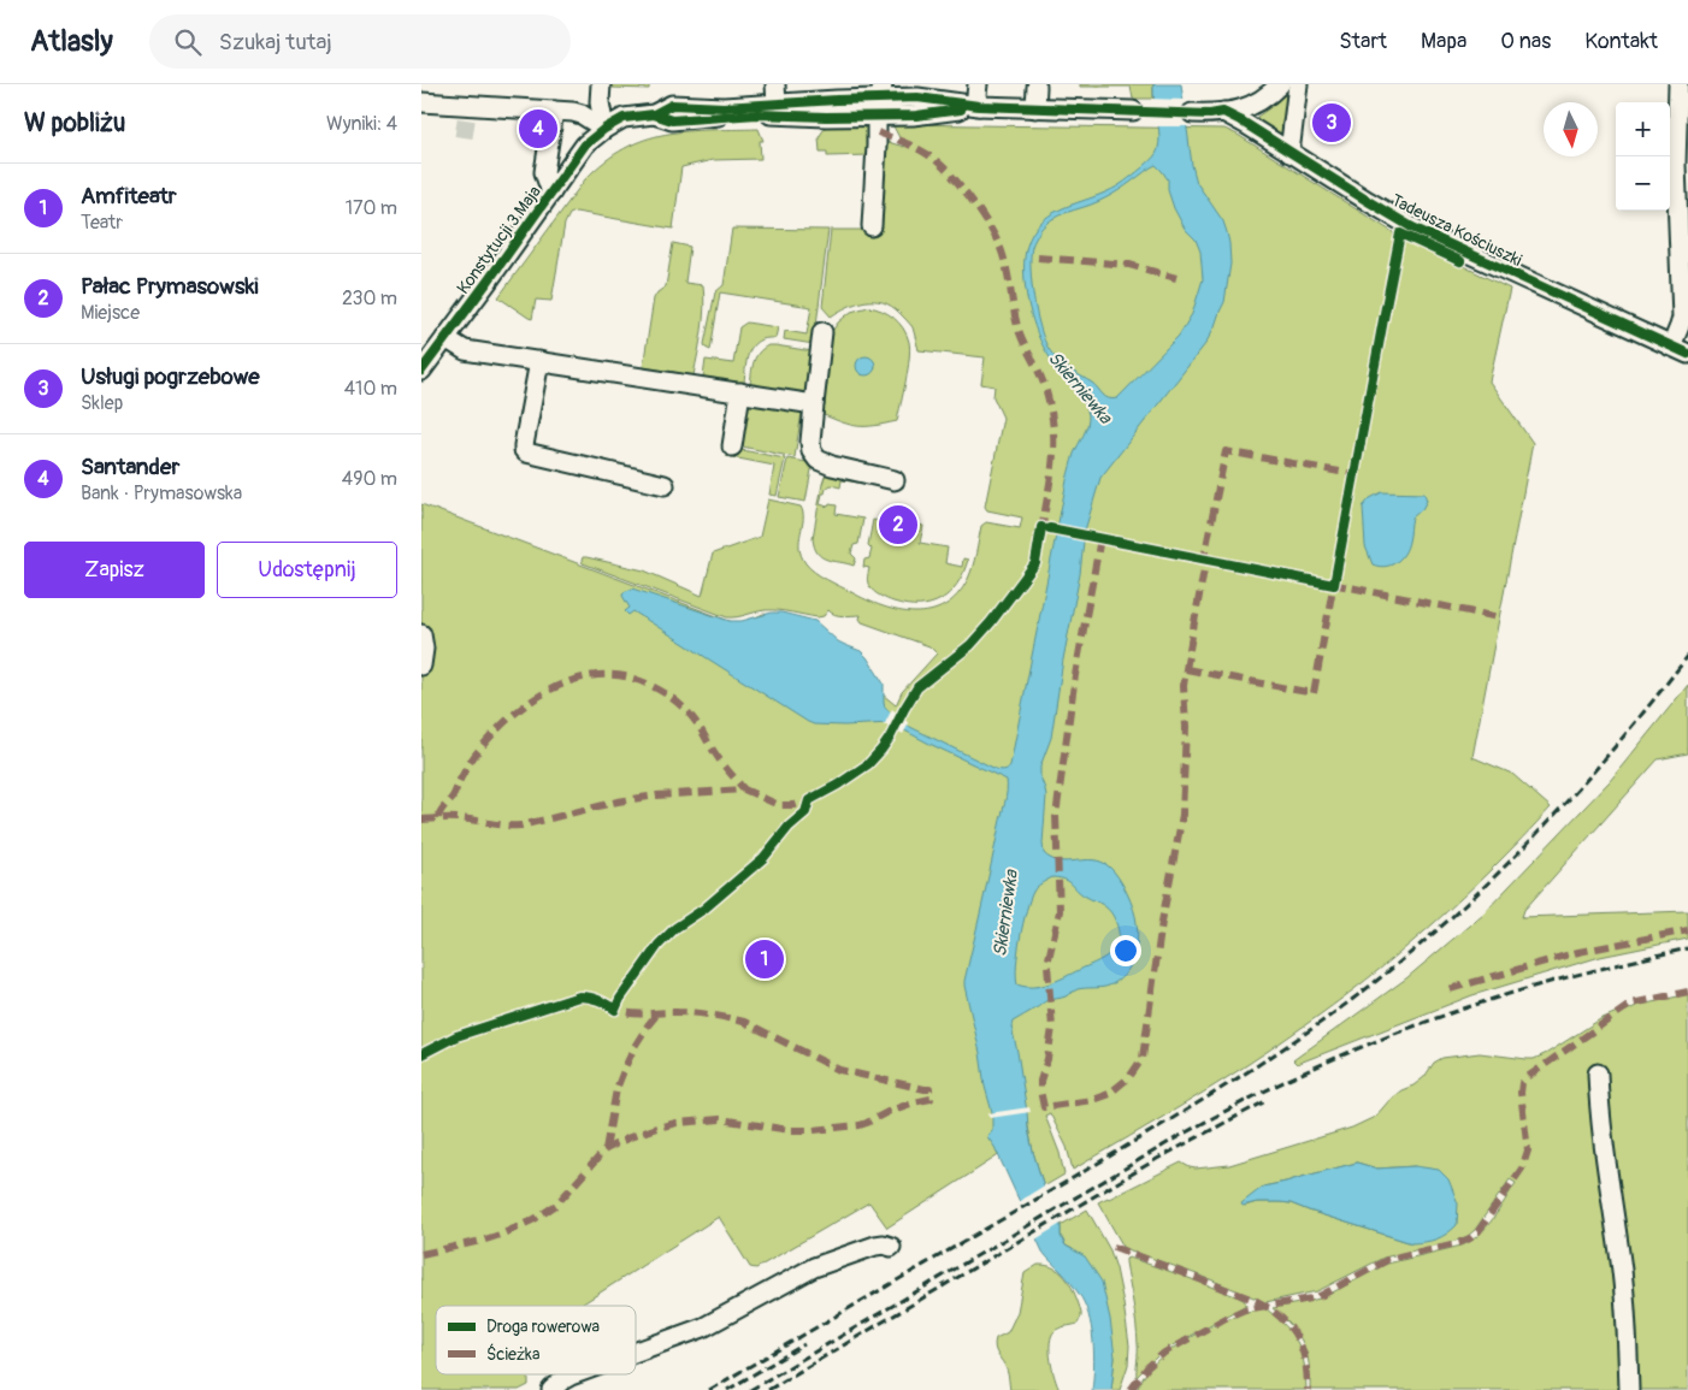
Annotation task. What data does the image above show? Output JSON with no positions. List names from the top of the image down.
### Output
{
  "streets": {
    "street": ["Tadeusza Kościuszki", "Konstytucji 3 Maja"]
  },
  "water": ["Skierniewka"],
  "legend": ["Droga rowerowa", "Ścieżka"],
  "north": "bottom",
  "page": {
    "header": "Atlasly",
    "search": "Szukaj tutaj",
    "nav": [
      "Start",
      "Mapa",
      "O nas",
      "Kontakt"
    ],
    "heading": ["W pobliżu", "Wyniki: 4"],
    "pins": [
      "3",
      "4",
      "2",
      "1"
    ],
    "map_buttons": ["+", "−"],
    "list": [
      {
        "mark": "1",
        "name": "Amfiteatr",
        "note": "Teatr",
        "value": "170 m"
      },
      {
        "mark": "2",
        "name": "Pałac Prymasowski",
        "note": "Miejsce",
        "value": "230 m"
      },
      {
        "mark": "3",
        "name": "Usługi pogrzebowe",
        "note": "Sklep",
        "value": "410 m"
      },
      {
        "mark": "4",
        "name": "Santander",
        "note": "Bank · Prymasowska",
        "value": "490 m"
      }
    ],
    "buttons": ["Zapisz", "Udostępnij"]
  }
}
